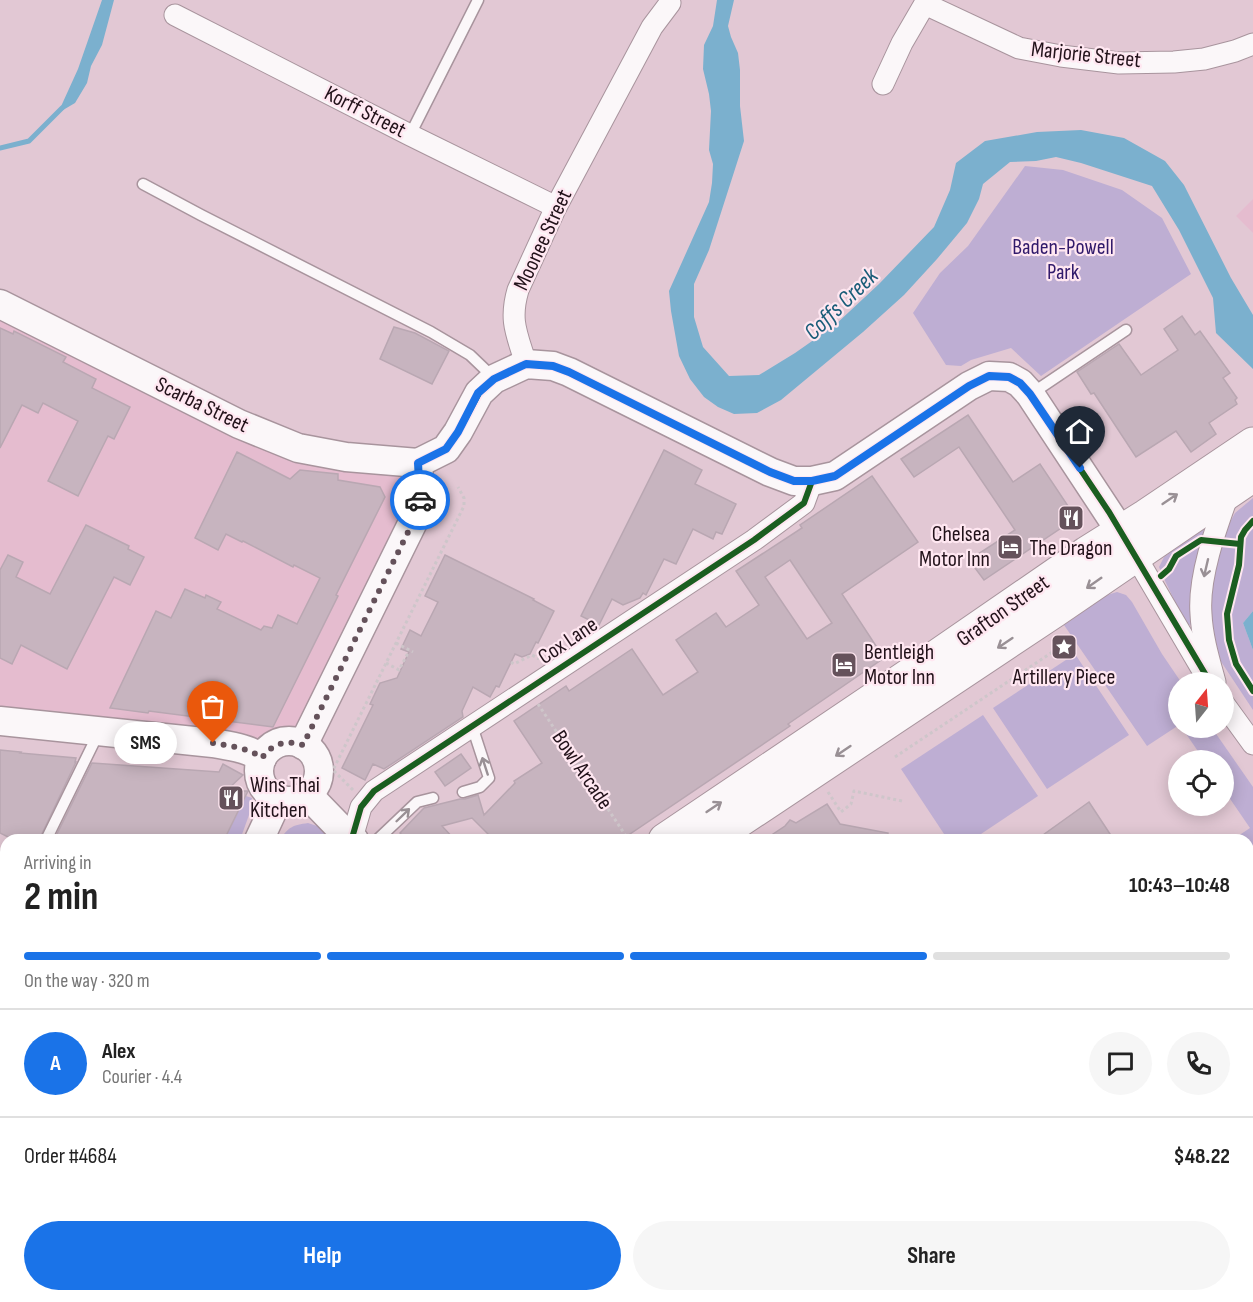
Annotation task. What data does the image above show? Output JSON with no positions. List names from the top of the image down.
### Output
{
  "streets": {
    "highway": ["Grafton Street"],
    "street": [
      "Marjorie Street",
      "Korff Street",
      "Moonee Street",
      "Scarba Street",
      "Cox Lane"
    ],
    "path": ["Bowl Arcade"]
  },
  "crossings": [
    ["Korff Street", "Moonee Street"]
  ],
  "water": ["Coffs Creek"],
  "parks": ["Baden-Powell Park"],
  "places": {
    "restaurant": ["The Dragon", "Wins Thai Kitchen"],
    "hotel": ["Chelsea Motor Inn", "Bentleigh Motor Inn"],
    "place": ["Artillery Piece"],
    "other": ["SMS"]
  },
  "north": "top",
  "page": {
    "bubble": "SMS",
    "heading": ["2 min", "Arriving in", "10:43–10:48"],
    "panel": [
      "Alex",
      "Courier · 4.4",
      "Order #4684",
      "$48.22"
    ],
    "bar": "On the way · 320 m",
    "round": "A",
    "buttons": ["Help", "Share"]
  }
}
